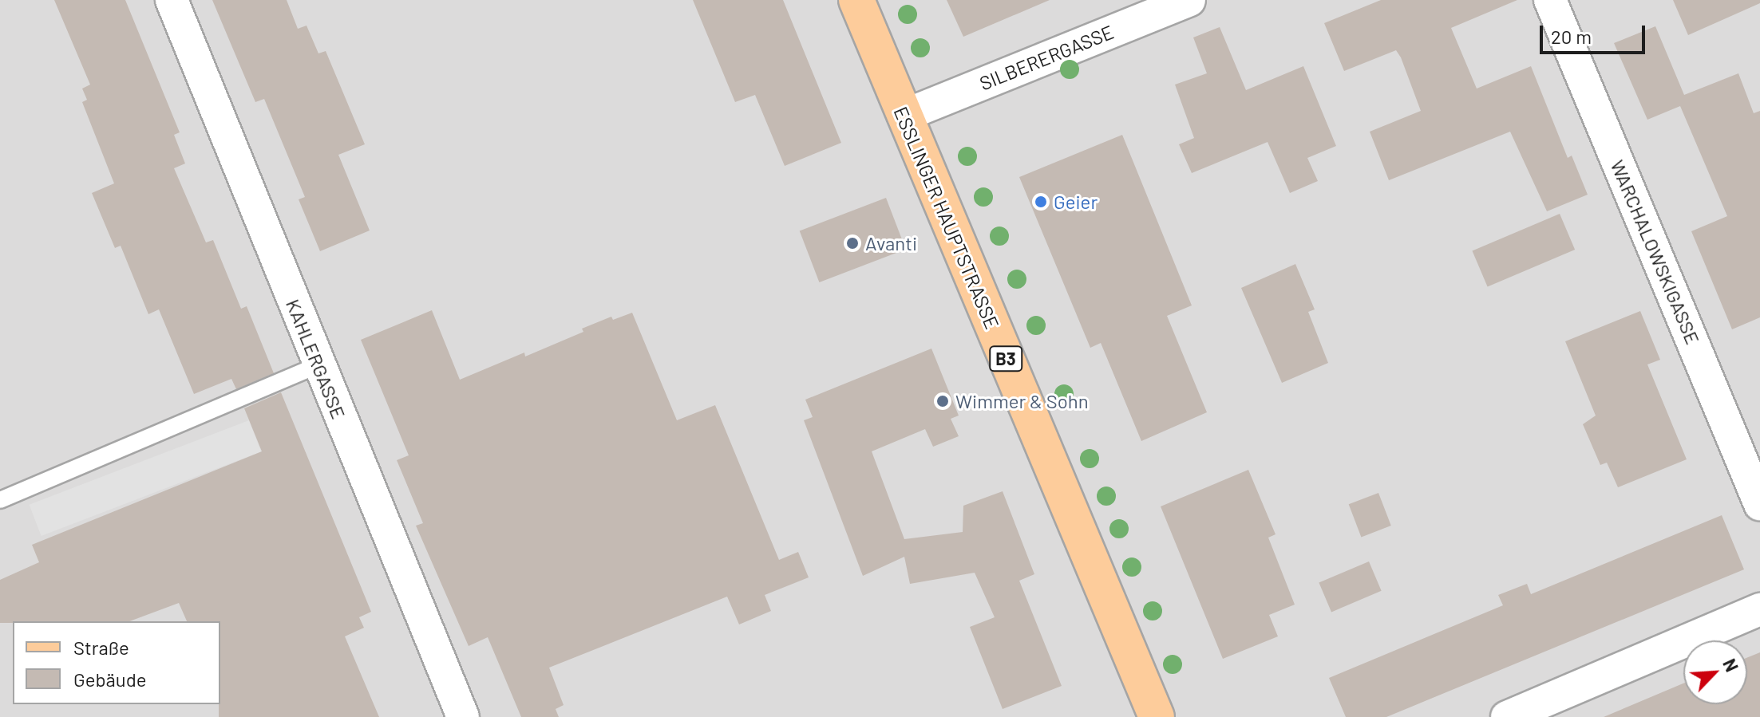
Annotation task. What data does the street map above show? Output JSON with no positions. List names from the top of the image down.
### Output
{
  "streets": {
    "main road": ["ESSLINGER HAUPTSTRASSE", "B3"],
    "street": ["SILBERERGASSE", "WARCHALOWSKIGASSE", "KAHLERGASSE"]
  },
  "crossings": [
    ["SILBERERGASSE", "ESSLINGER HAUPTSTRASSE"]
  ],
  "places": ["Geier", "Avanti", "Wimmer & Sohn"],
  "legend": ["Straße", "Gebäude"],
  "scale_bar": "20 m",
  "north": "top right"
}
